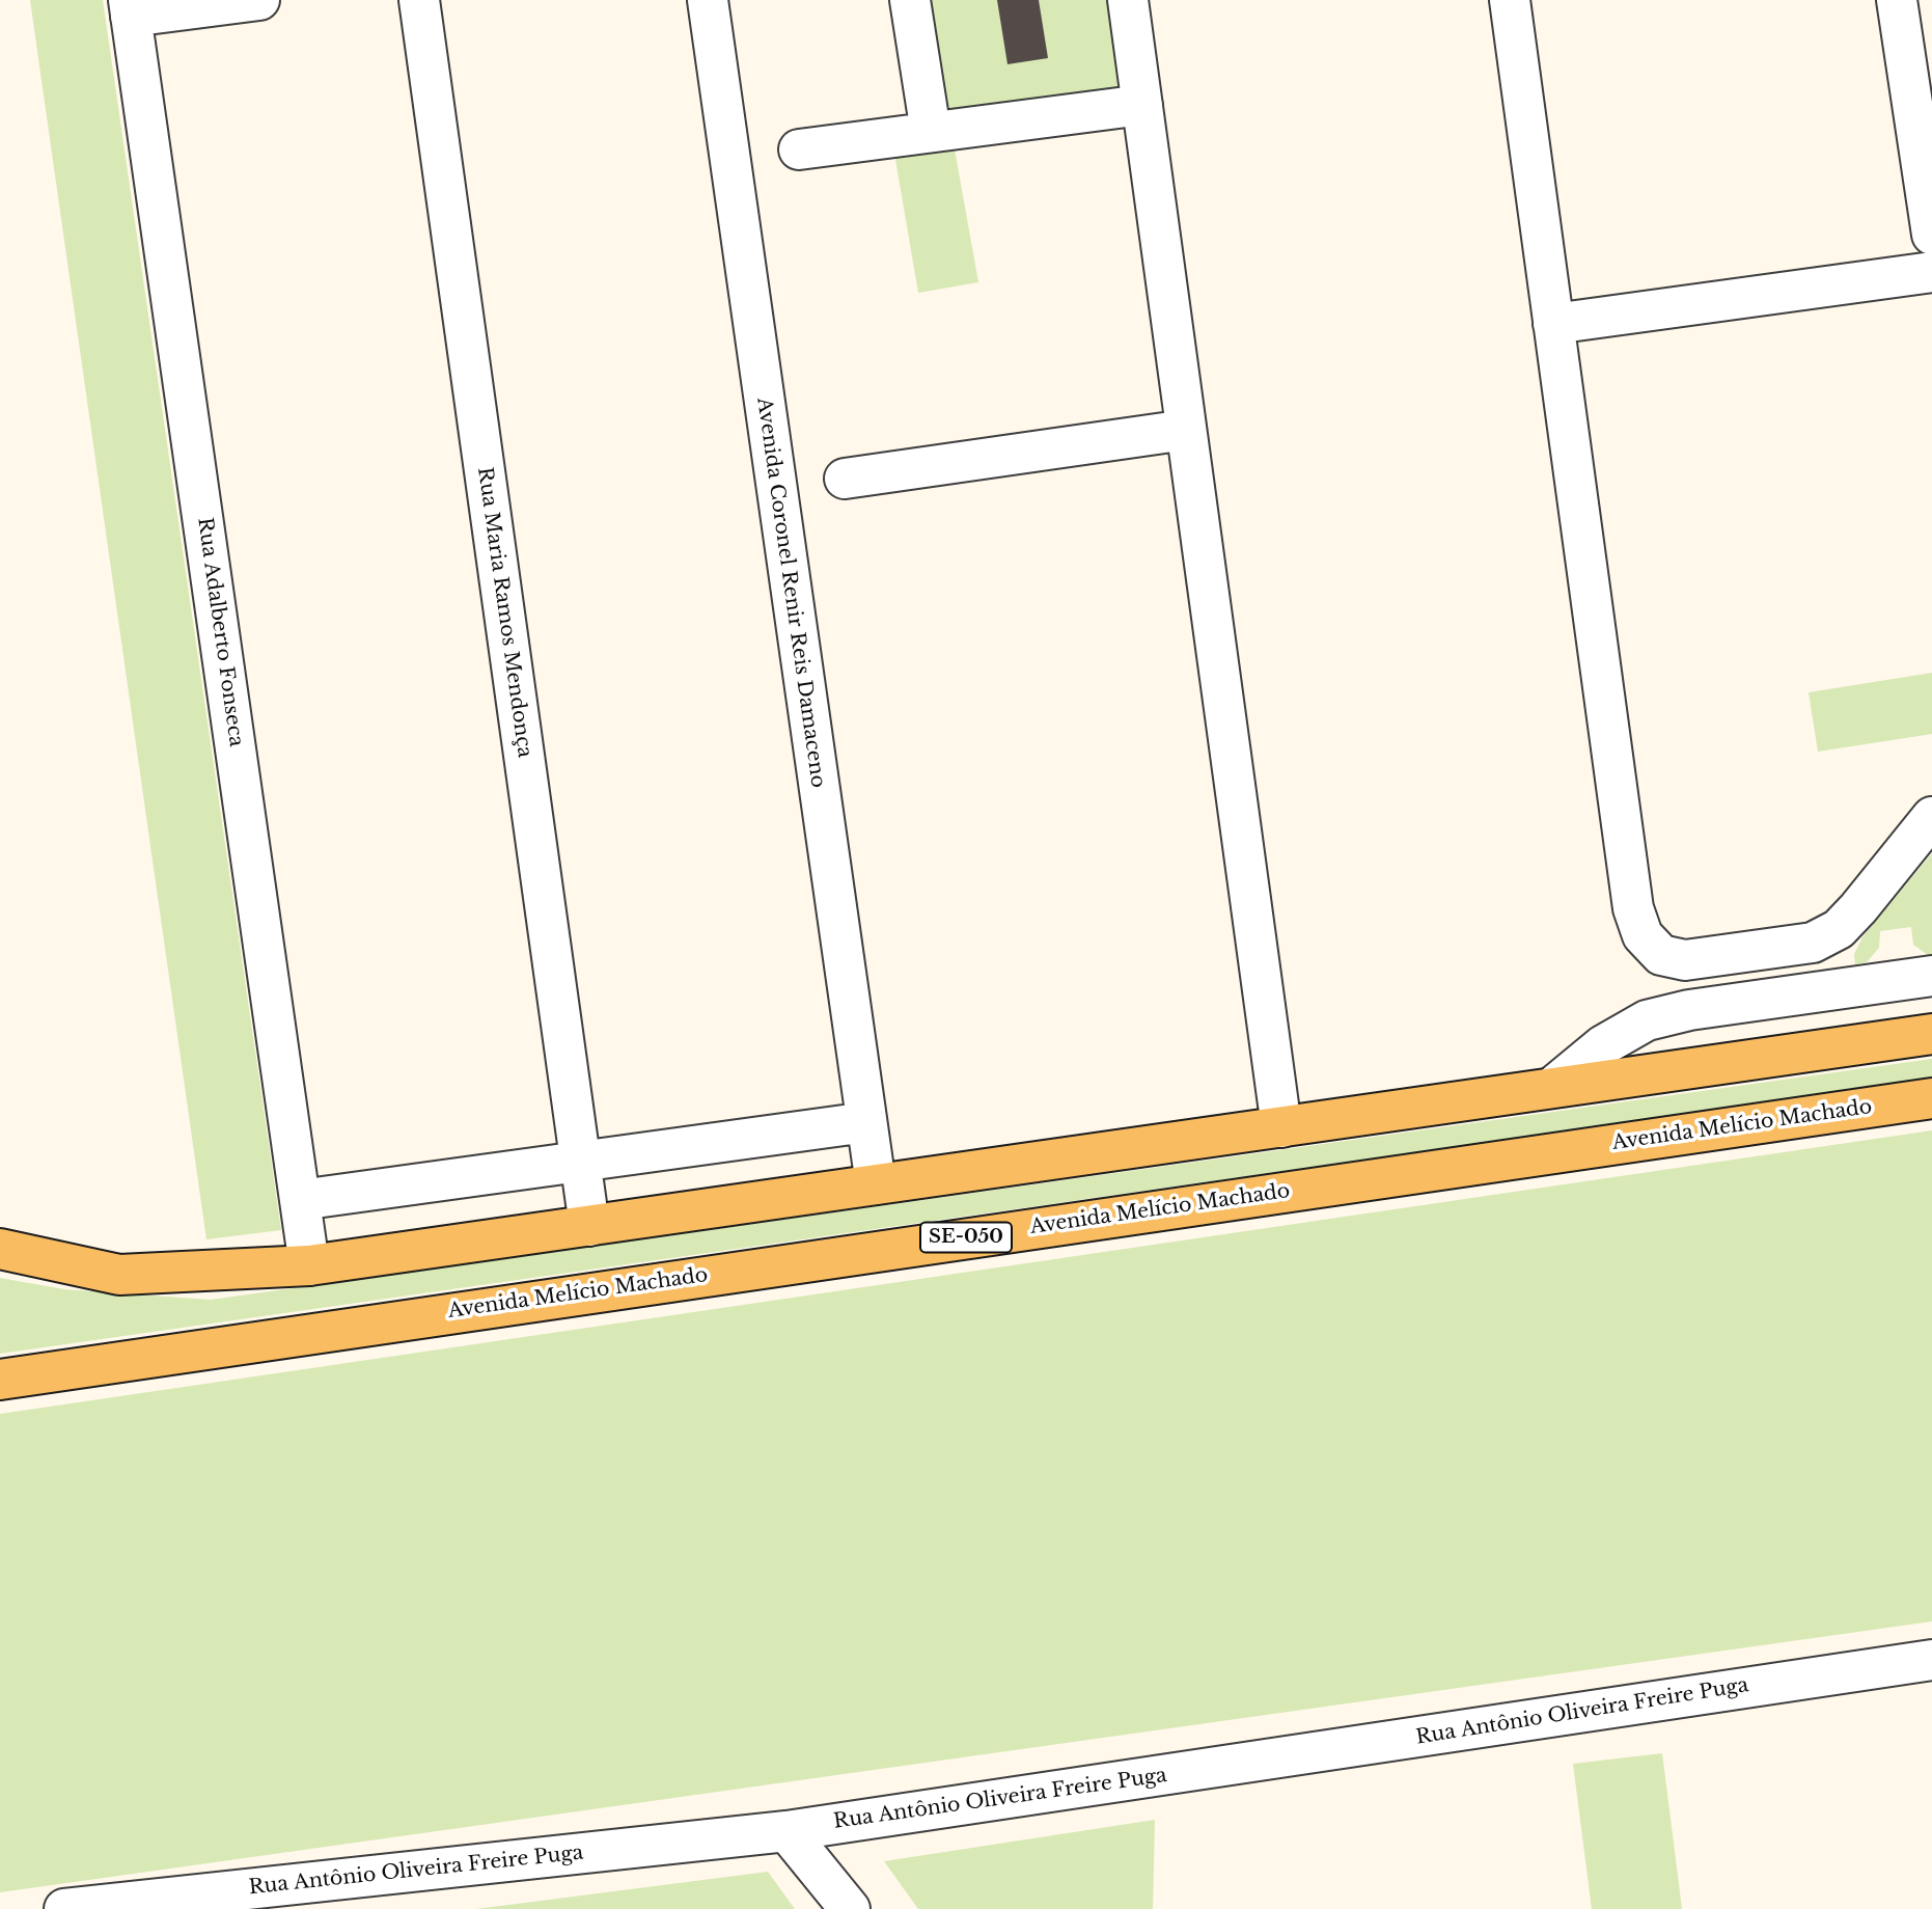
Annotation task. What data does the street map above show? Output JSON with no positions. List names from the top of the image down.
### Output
{
  "streets": {
    "main road": ["Avenida Melício Machado", "SE-050"],
    "street": [
      "Avenida Coronel Renir Reis Damaceno",
      "Rua Maria Ramos Mendonça",
      "Rua Adalberto Fonseca",
      "Rua Antônio Oliveira Freire Puga"
    ]
  }
}
